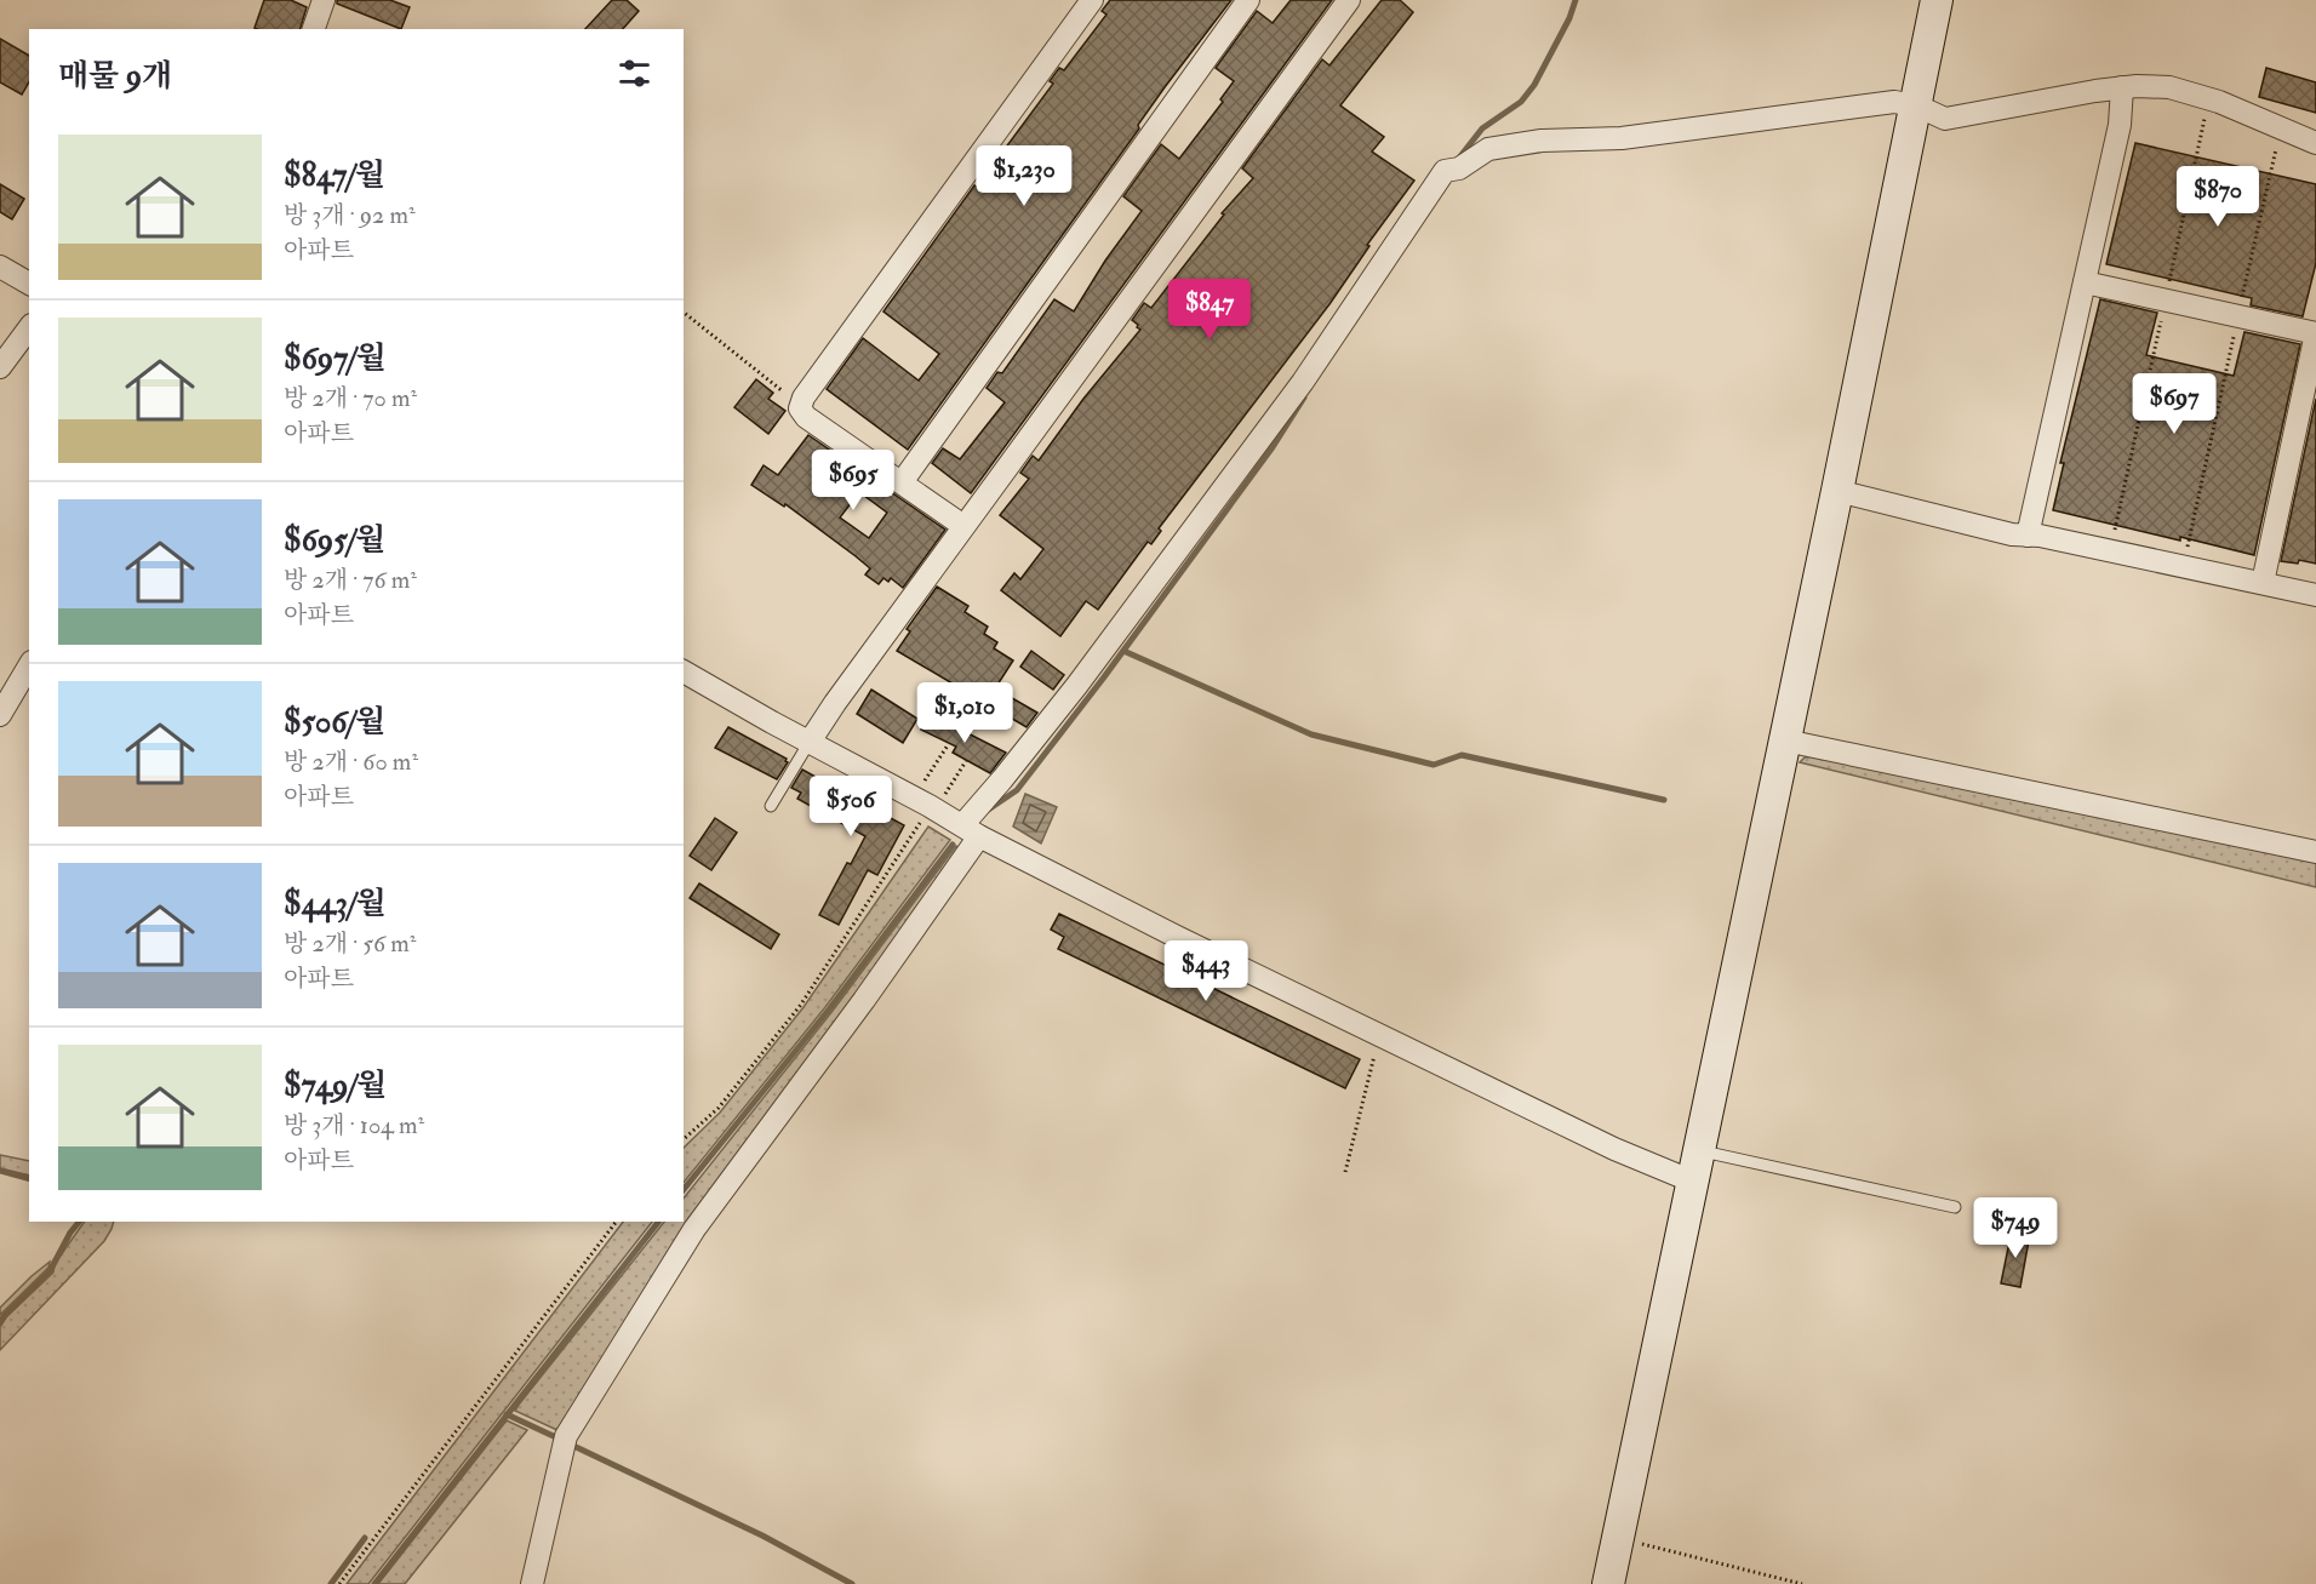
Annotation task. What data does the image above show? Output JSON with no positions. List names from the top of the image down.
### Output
{
  "page": {
    "heading": "매물 9개",
    "list": [
      {
        "name": "$847/월",
        "note": "방 3개 · 92 m² · 아파트"
      },
      {
        "name": "$697/월",
        "note": "방 2개 · 70 m² · 아파트"
      },
      {
        "name": "$695/월",
        "note": "방 2개 · 76 m² · 아파트"
      },
      {
        "name": "$506/월",
        "note": "방 2개 · 60 m² · 아파트"
      },
      {
        "name": "$443/월",
        "note": "방 2개 · 56 m² · 아파트"
      },
      {
        "name": "$749/월",
        "note": "방 3개 · 104 m² · 아파트"
      }
    ],
    "price": [
      "$1,230",
      "$870",
      "$847",
      "$697",
      "$695",
      "$1,010",
      "$506",
      "$443",
      "$749"
    ]
  }
}
